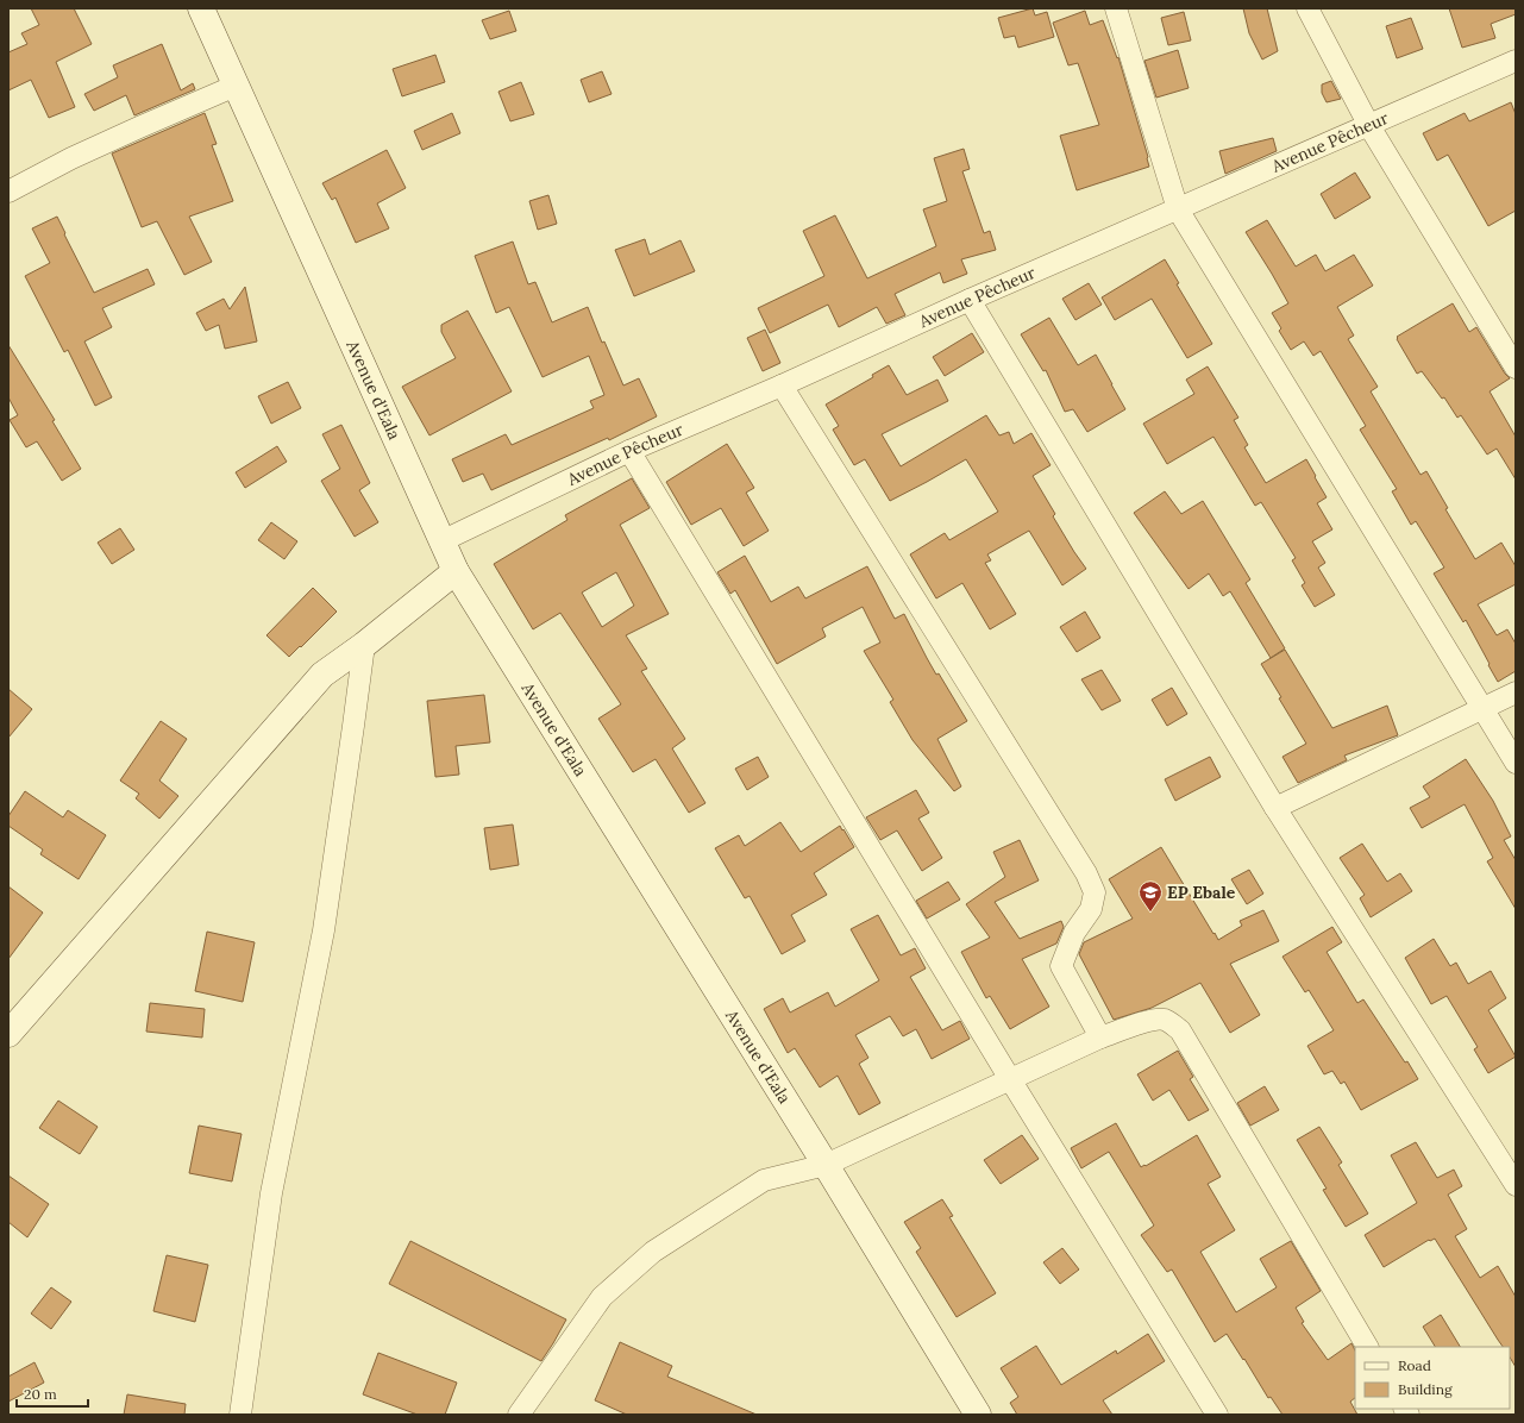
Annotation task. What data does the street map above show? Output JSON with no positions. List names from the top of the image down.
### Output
{
  "streets": {
    "street": ["Avenue Pêcheur", "Avenue d'Eala"]
  },
  "crossings": [
    ["Avenue Pêcheur", "Avenue d'Eala"]
  ],
  "places": {
    "school or university": ["EP Ebale"]
  },
  "legend": ["Road", "Building"],
  "scale_bar": "20 m"
}
